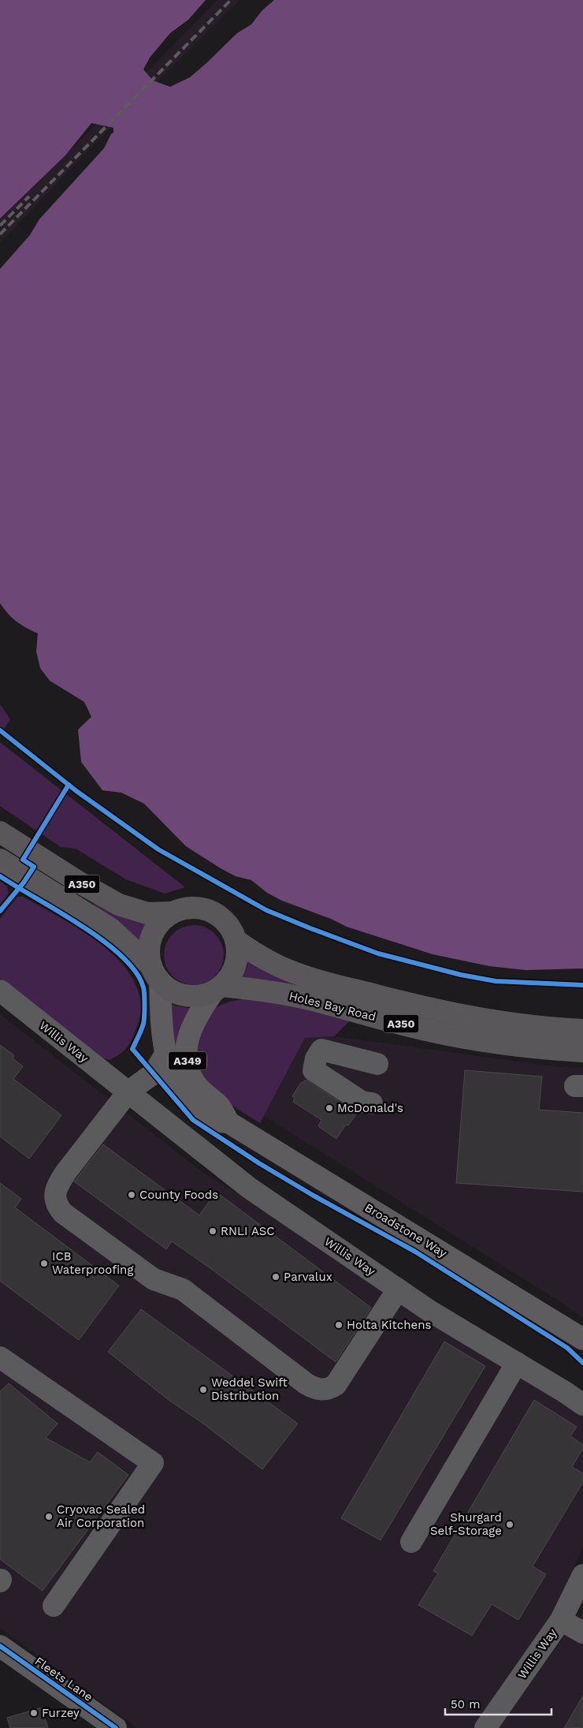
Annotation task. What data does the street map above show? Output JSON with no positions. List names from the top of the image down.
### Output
{
  "streets": {
    "highway": ["A350", "Holes Bay Road"],
    "main road": ["A349", "Broadstone Way"],
    "street": ["Willis Way", "Fleets Lane"]
  },
  "crossings": [
    ["A350", "Holes Bay Road"],
    ["A350", "Broadstone Way"],
    ["Holes Bay Road", "Broadstone Way"]
  ],
  "places": [
    "McDonald's",
    "County Foods",
    "RNLI ASC",
    "ICB Waterproofing",
    "Parvalux",
    "Holta Kitchens",
    "Weddel Swift Distribution",
    "Cryovac Sealed Air Corporation",
    "Shurgard Self-Storage",
    "Furzey"
  ],
  "scale_bar": "50 m"
}
